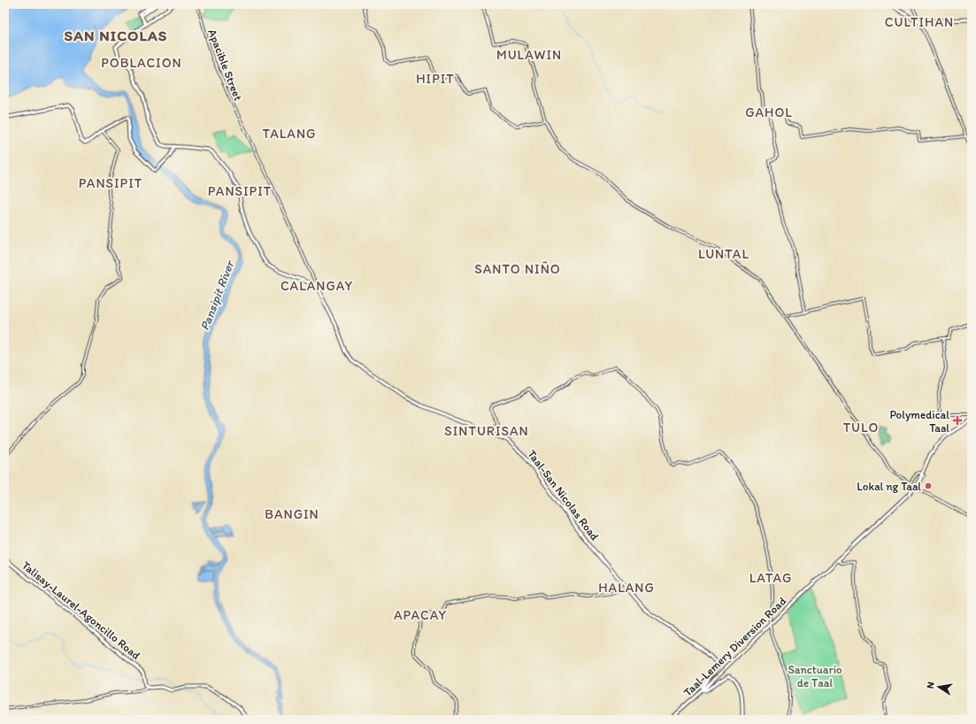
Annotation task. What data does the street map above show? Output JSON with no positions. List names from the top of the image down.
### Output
{
  "streets": {
    "main road": ["Taal-San Nicolas Road", "Talisay-Laurel-Agoncillo Road", "Taal-Lemery Diversion Road"],
    "street": ["Apacible Street"]
  },
  "crossings": [
    ["Apacible Street", "Taal-San Nicolas Road"],
    ["Taal-San Nicolas Road", "Taal-Lemery Diversion Road"]
  ],
  "districts": [
    "CULTIHAN",
    "SAN NICOLAS",
    "MULAWIN",
    "POBLACION",
    "HIPIT",
    "GAHOL",
    "TALANG",
    "PANSIPIT",
    "PANSIPIT",
    "LUNTAL",
    "SANTO NIÑO",
    "CALANGAY",
    "TULO",
    "SINTURISAN",
    "BANGIN",
    "LATAG",
    "HALANG",
    "APACAY"
  ],
  "water": ["Pansipit River"],
  "parks": ["Sanctuario de Taal"],
  "places": {
    "health": ["Polymedical Taal"],
    "other": ["Lokal ng Taal"]
  },
  "north": "left"
}
